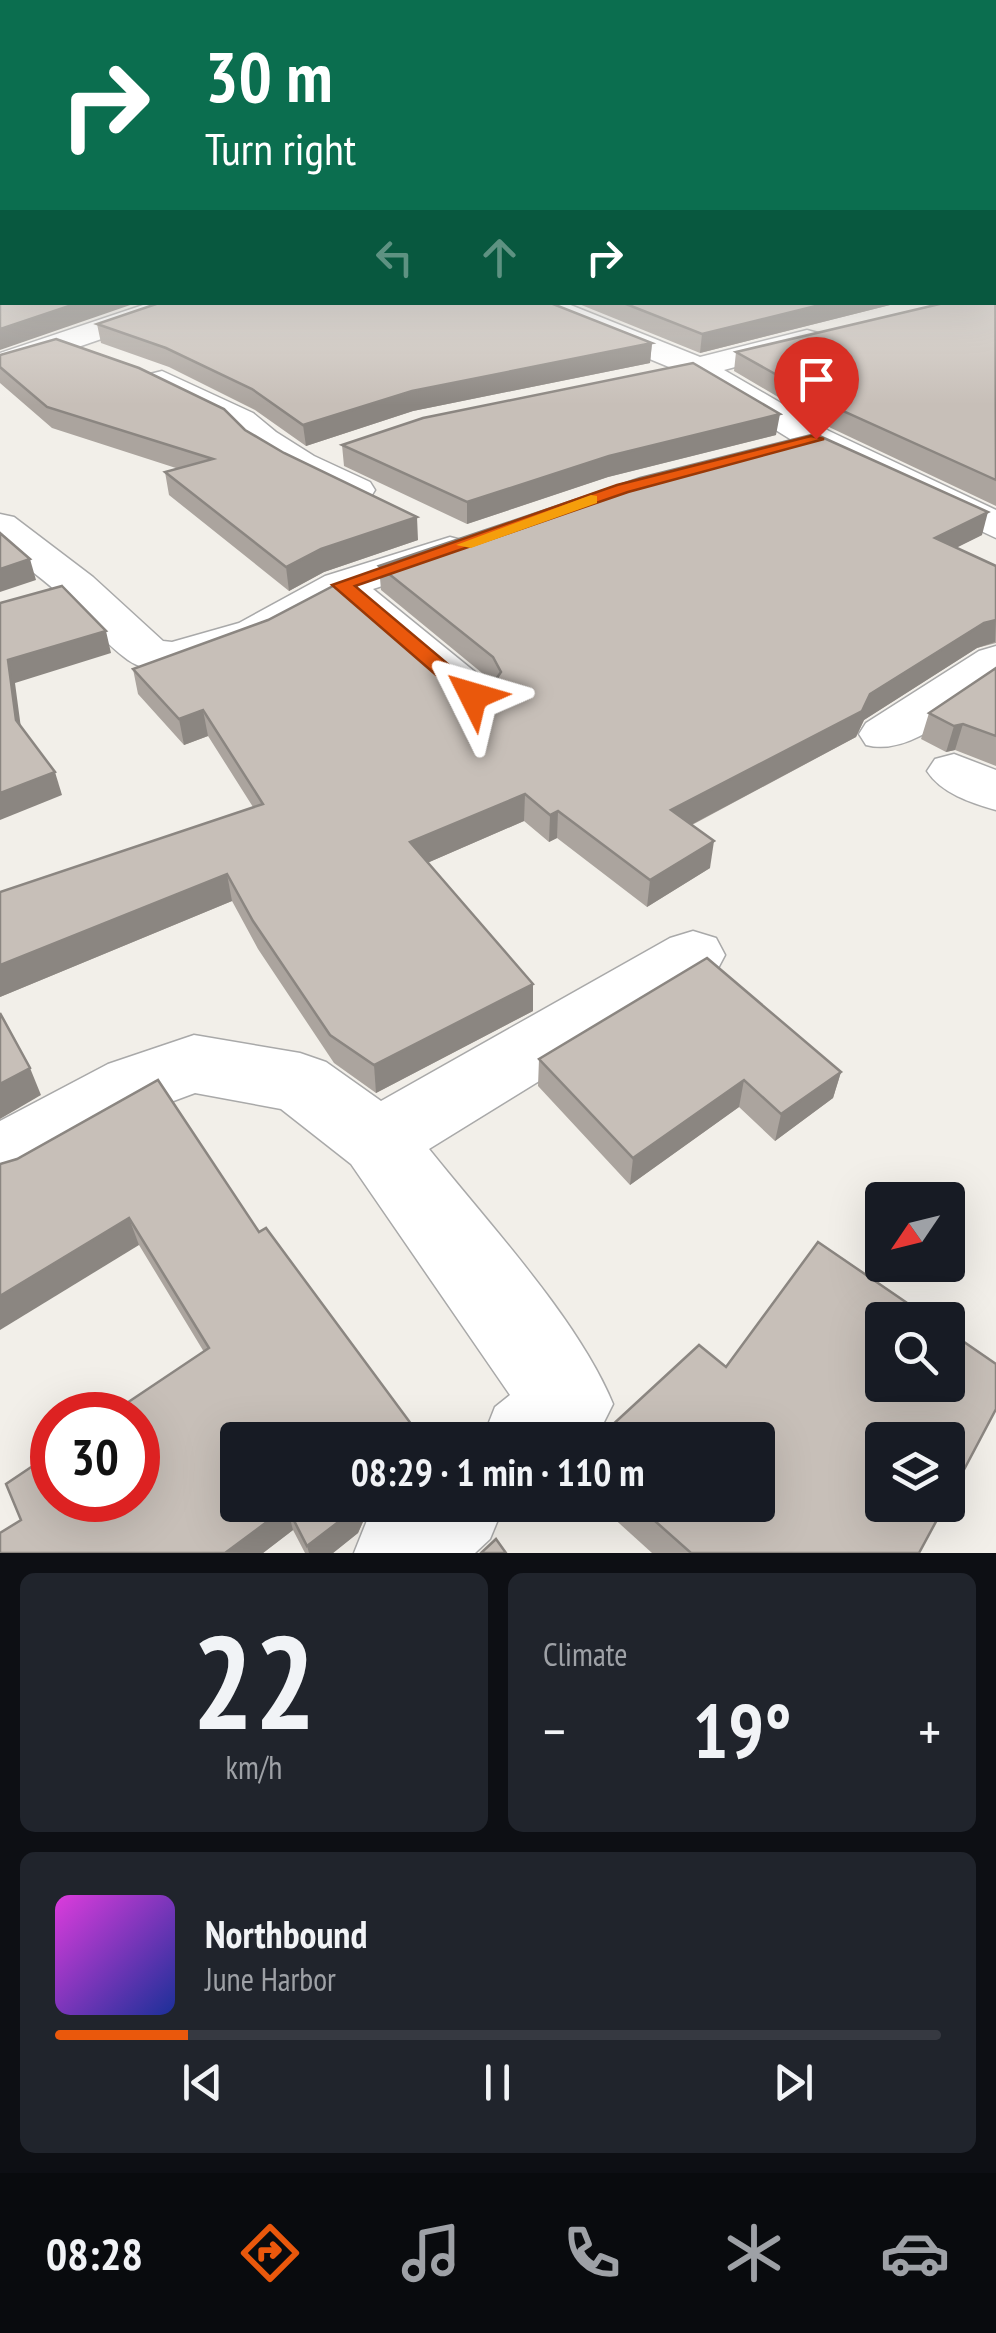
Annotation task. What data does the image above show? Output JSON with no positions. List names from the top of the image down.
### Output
{
  "north": "bottom left",
  "page": {
    "turn": ["30 m", "Turn right"],
    "limit": "30",
    "trip": "08:29 · 1 min · 110 m",
    "tile": [
      ["22", "km/h"],
      "Climate"
    ],
    "heat": ["−", "19°", "+"],
    "song": ["Northbound", "June Harbor"],
    "tabs": "08:28"
  }
}
